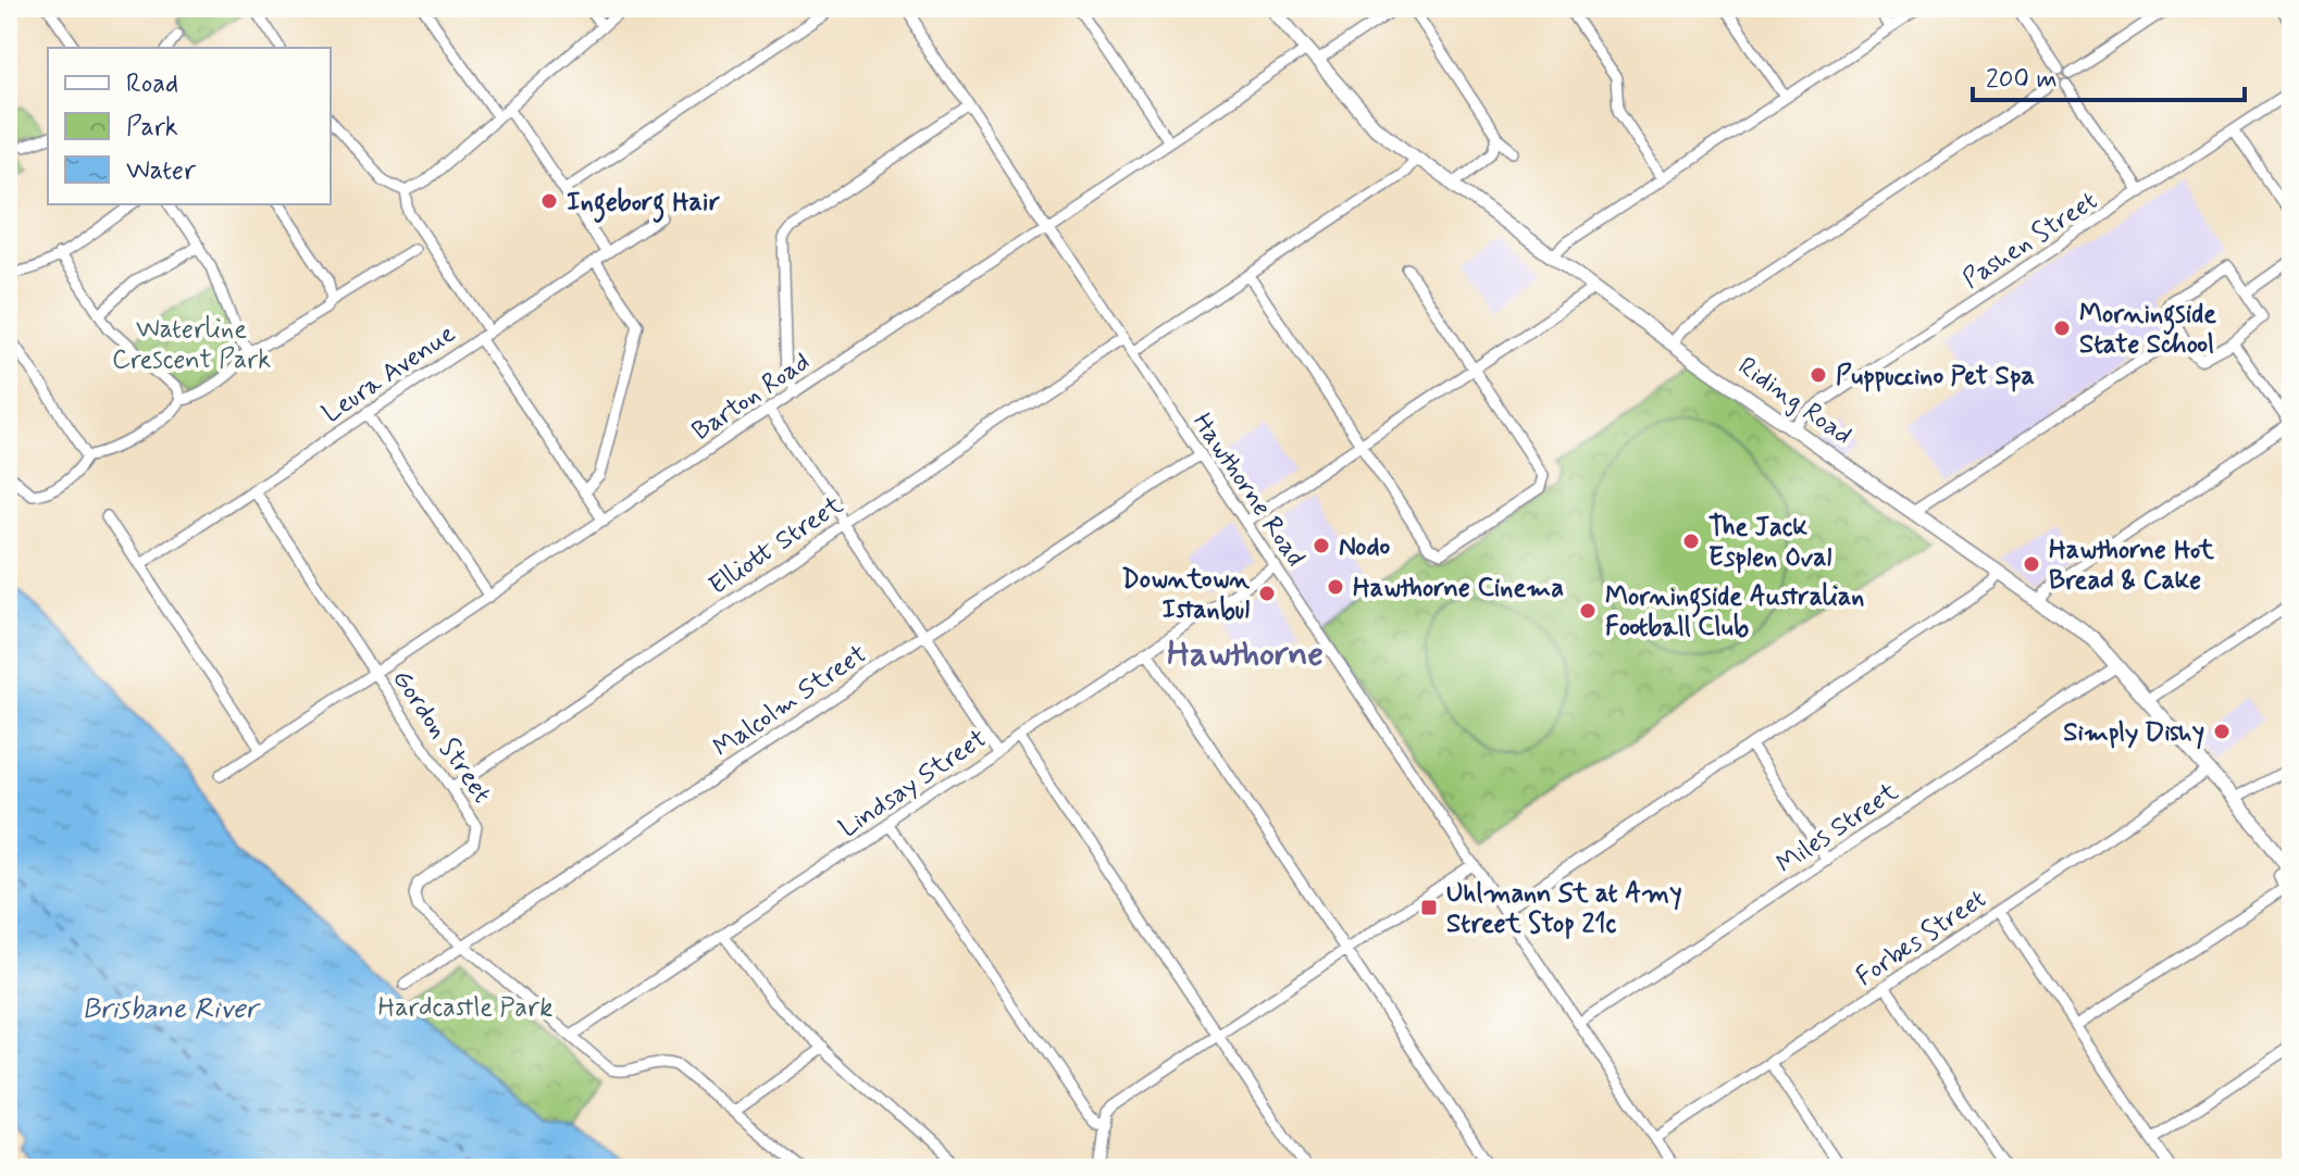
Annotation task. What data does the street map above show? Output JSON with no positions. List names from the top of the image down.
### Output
{
  "streets": {
    "main road": ["Riding Road"],
    "street": [
      "Pashen Street",
      "Leura Avenue",
      "Barton Road",
      "Hawthorne Road",
      "Elliott Street",
      "Malcolm Street",
      "Gordon Street",
      "Lindsay Street",
      "Miles Street",
      "Forbes Street"
    ]
  },
  "crossings": [
    ["Pashen Street", "Riding Road"],
    ["Leura Avenue", "Gordon Street"],
    ["Barton Road", "Riding Road"],
    ["Barton Road", "Hawthorne Road"],
    ["Barton Road", "Gordon Street"],
    ["Riding Road", "Miles Street"],
    ["Riding Road", "Forbes Street"],
    ["Hawthorne Road", "Elliott Street"],
    ["Hawthorne Road", "Malcolm Street"],
    ["Hawthorne Road", "Lindsay Street"],
    ["Hawthorne Road", "Miles Street"],
    ["Hawthorne Road", "Forbes Street"],
    ["Elliott Street", "Gordon Street"],
    ["Malcolm Street", "Gordon Street"],
    ["Gordon Street", "Lindsay Street"]
  ],
  "districts": ["Hawthorne"],
  "water": ["Brisbane River"],
  "parks": ["Waterline Crescent Park", "Hardcastle Park"],
  "places": {
    "other": [
      "Ingeborg Hair",
      "Morningside State School",
      "Puppuccino Pet Spa",
      "The Jack Esplen Oval",
      "Nodo",
      "Hawthorne Hot Bread & Cake",
      "Hawthorne Cinema",
      "Downtown Istanbul",
      "Morningside Australian Football Club",
      "Simply Dishy"
    ],
    "transit": ["Uhlmann St at Amy Street Stop 21c"]
  },
  "legend": ["Road", "Park", "Water"],
  "scale_bar": "200 m"
}
